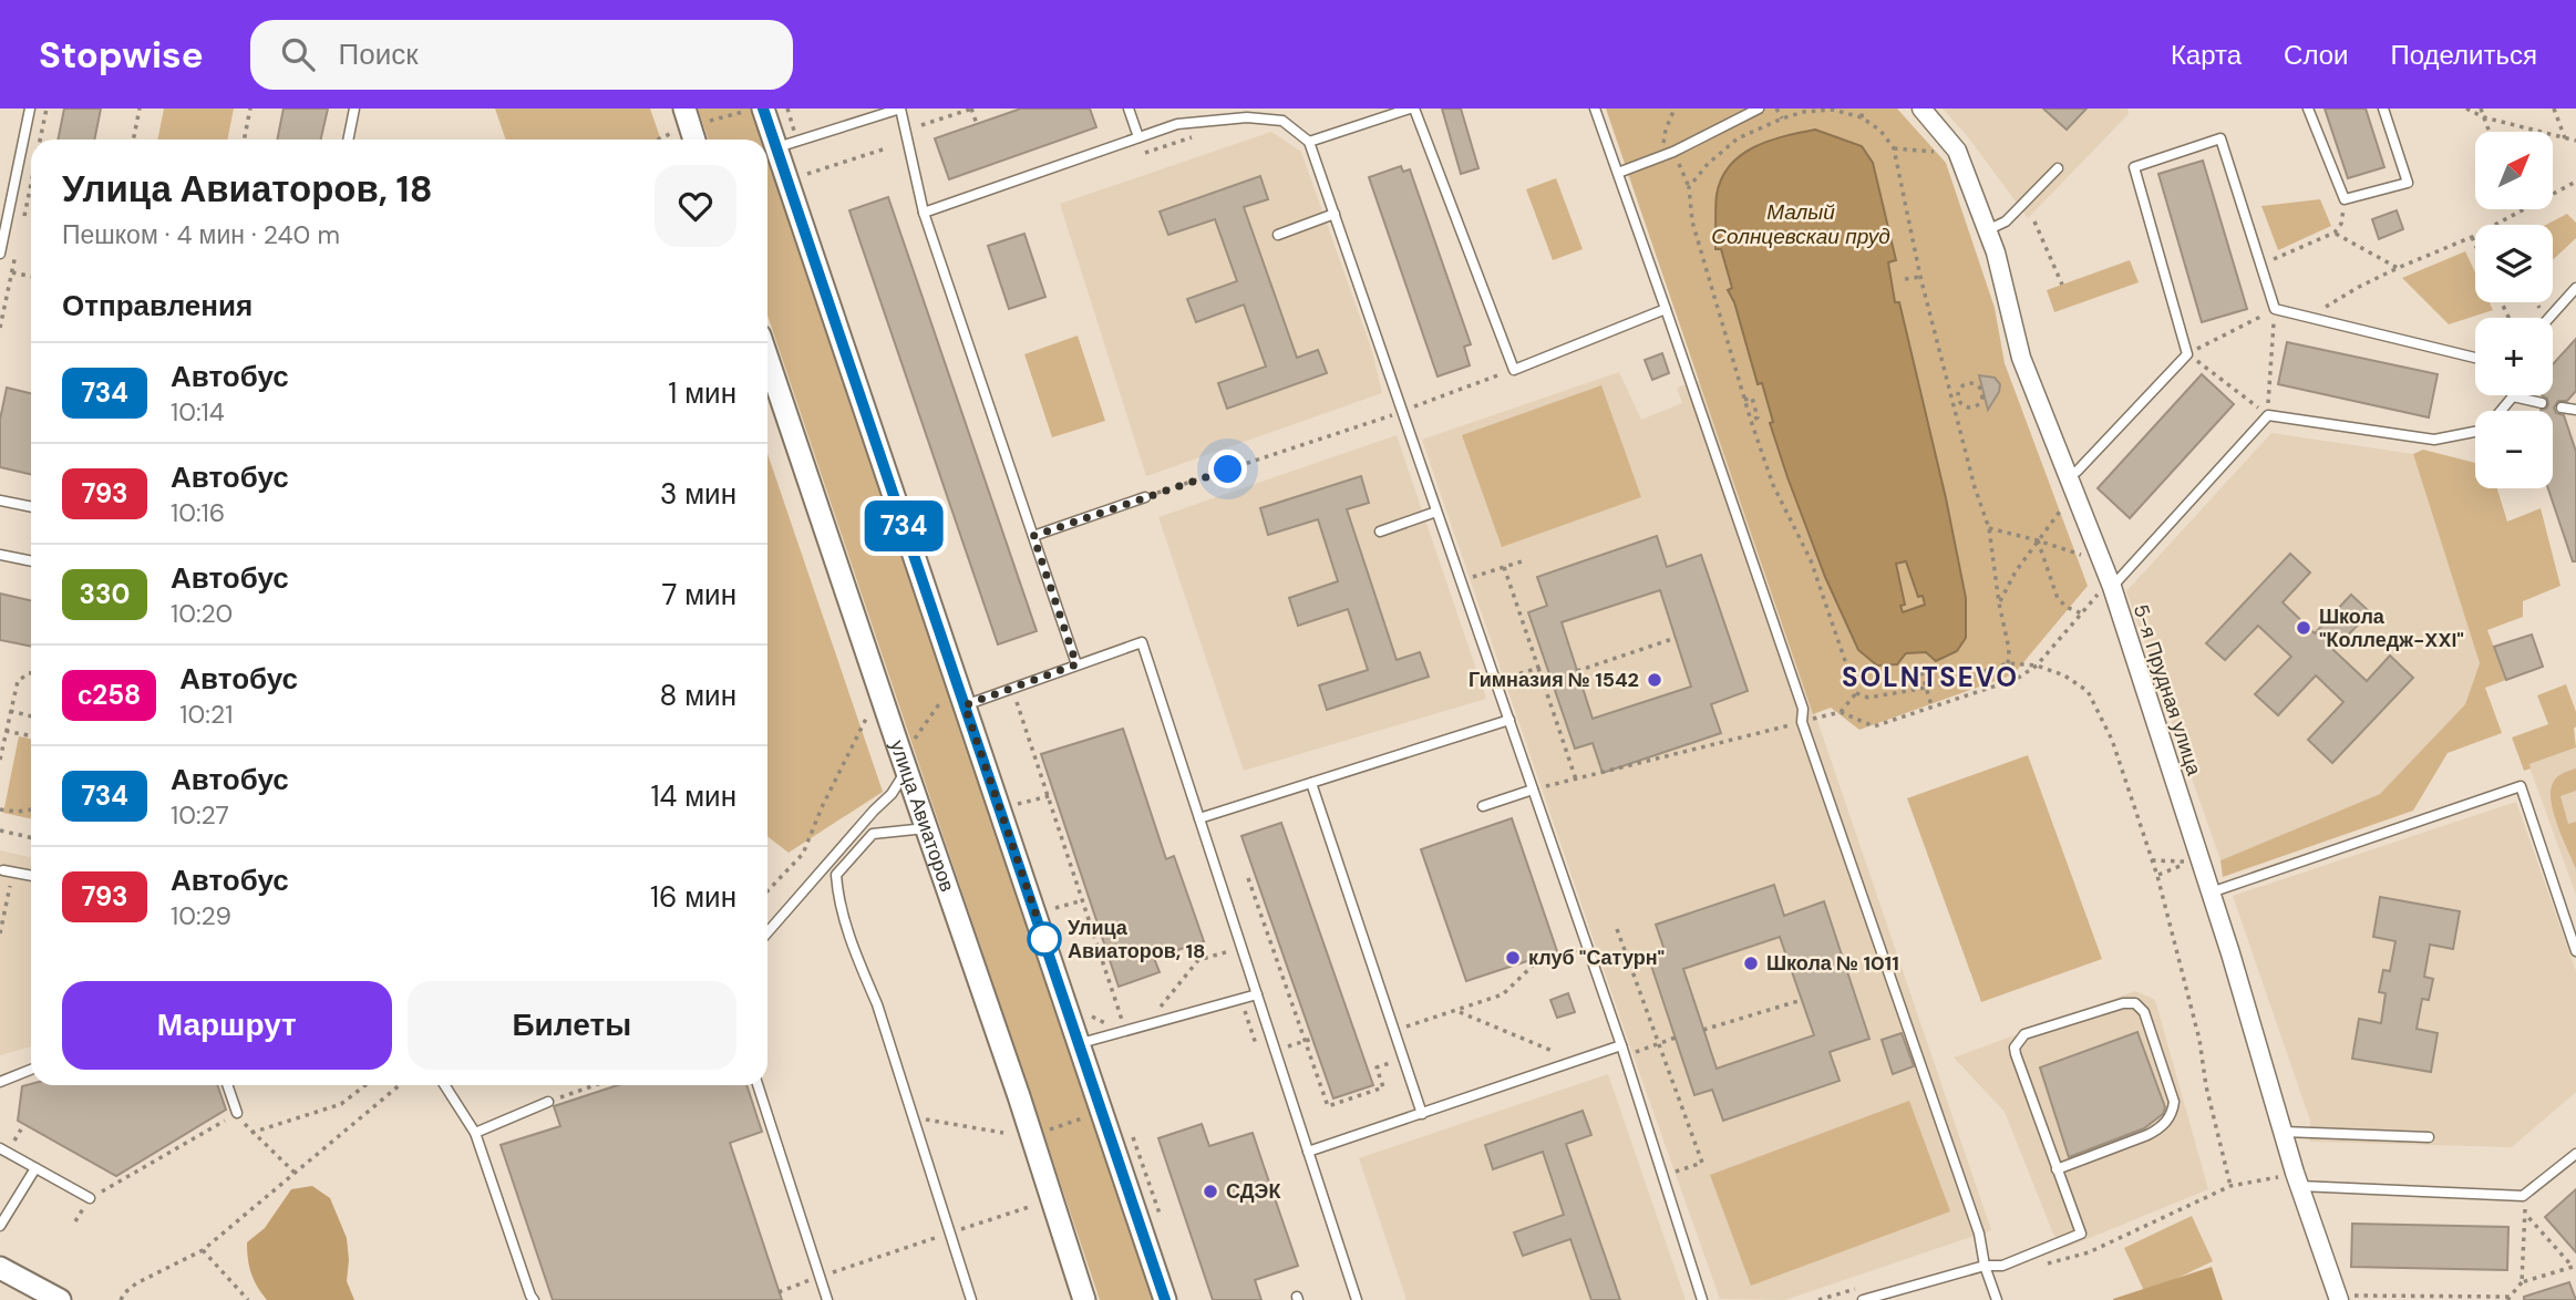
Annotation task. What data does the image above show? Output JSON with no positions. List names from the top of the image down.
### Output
{
  "streets": {
    "street": ["5-я Прудная улица", "улица Авиаторов"]
  },
  "districts": ["SOLNTSEVO"],
  "water": ["Малый Солнцевскаи пруд"],
  "places": [
    "Школа \"Колледж-XXI\"",
    "Гимназия № 1542",
    "Улица Авиаторов, 18",
    "клуб \"Сатурн\"",
    "Школа № 1011",
    "СДЭК"
  ],
  "lines": ["bus line 734"],
  "north": "top right",
  "page": {
    "header": "Stopwise",
    "search": "Поиск",
    "nav": ["Карта", "Слои", "Поделиться"],
    "on_map": "734",
    "map_buttons": ["+", "−"],
    "heading": [
      ["Улица Авиаторов, 18", "Пешком · 4 мин · 240 m"],
      "Отправления"
    ],
    "list": [
      {
        "mark": "734",
        "name": "Автобус",
        "note": "10:14",
        "value": "1 мин"
      },
      {
        "mark": "793",
        "name": "Автобус",
        "note": "10:16",
        "value": "3 мин"
      },
      {
        "mark": "330",
        "name": "Автобус",
        "note": "10:20",
        "value": "7 мин"
      },
      {
        "mark": "с258",
        "name": "Автобус",
        "note": "10:21",
        "value": "8 мин"
      },
      {
        "mark": "734",
        "name": "Автобус",
        "note": "10:27",
        "value": "14 мин"
      },
      {
        "mark": "793",
        "name": "Автобус",
        "note": "10:29",
        "value": "16 мин"
      }
    ],
    "buttons": ["Маршрут", "Билеты"]
  }
}
